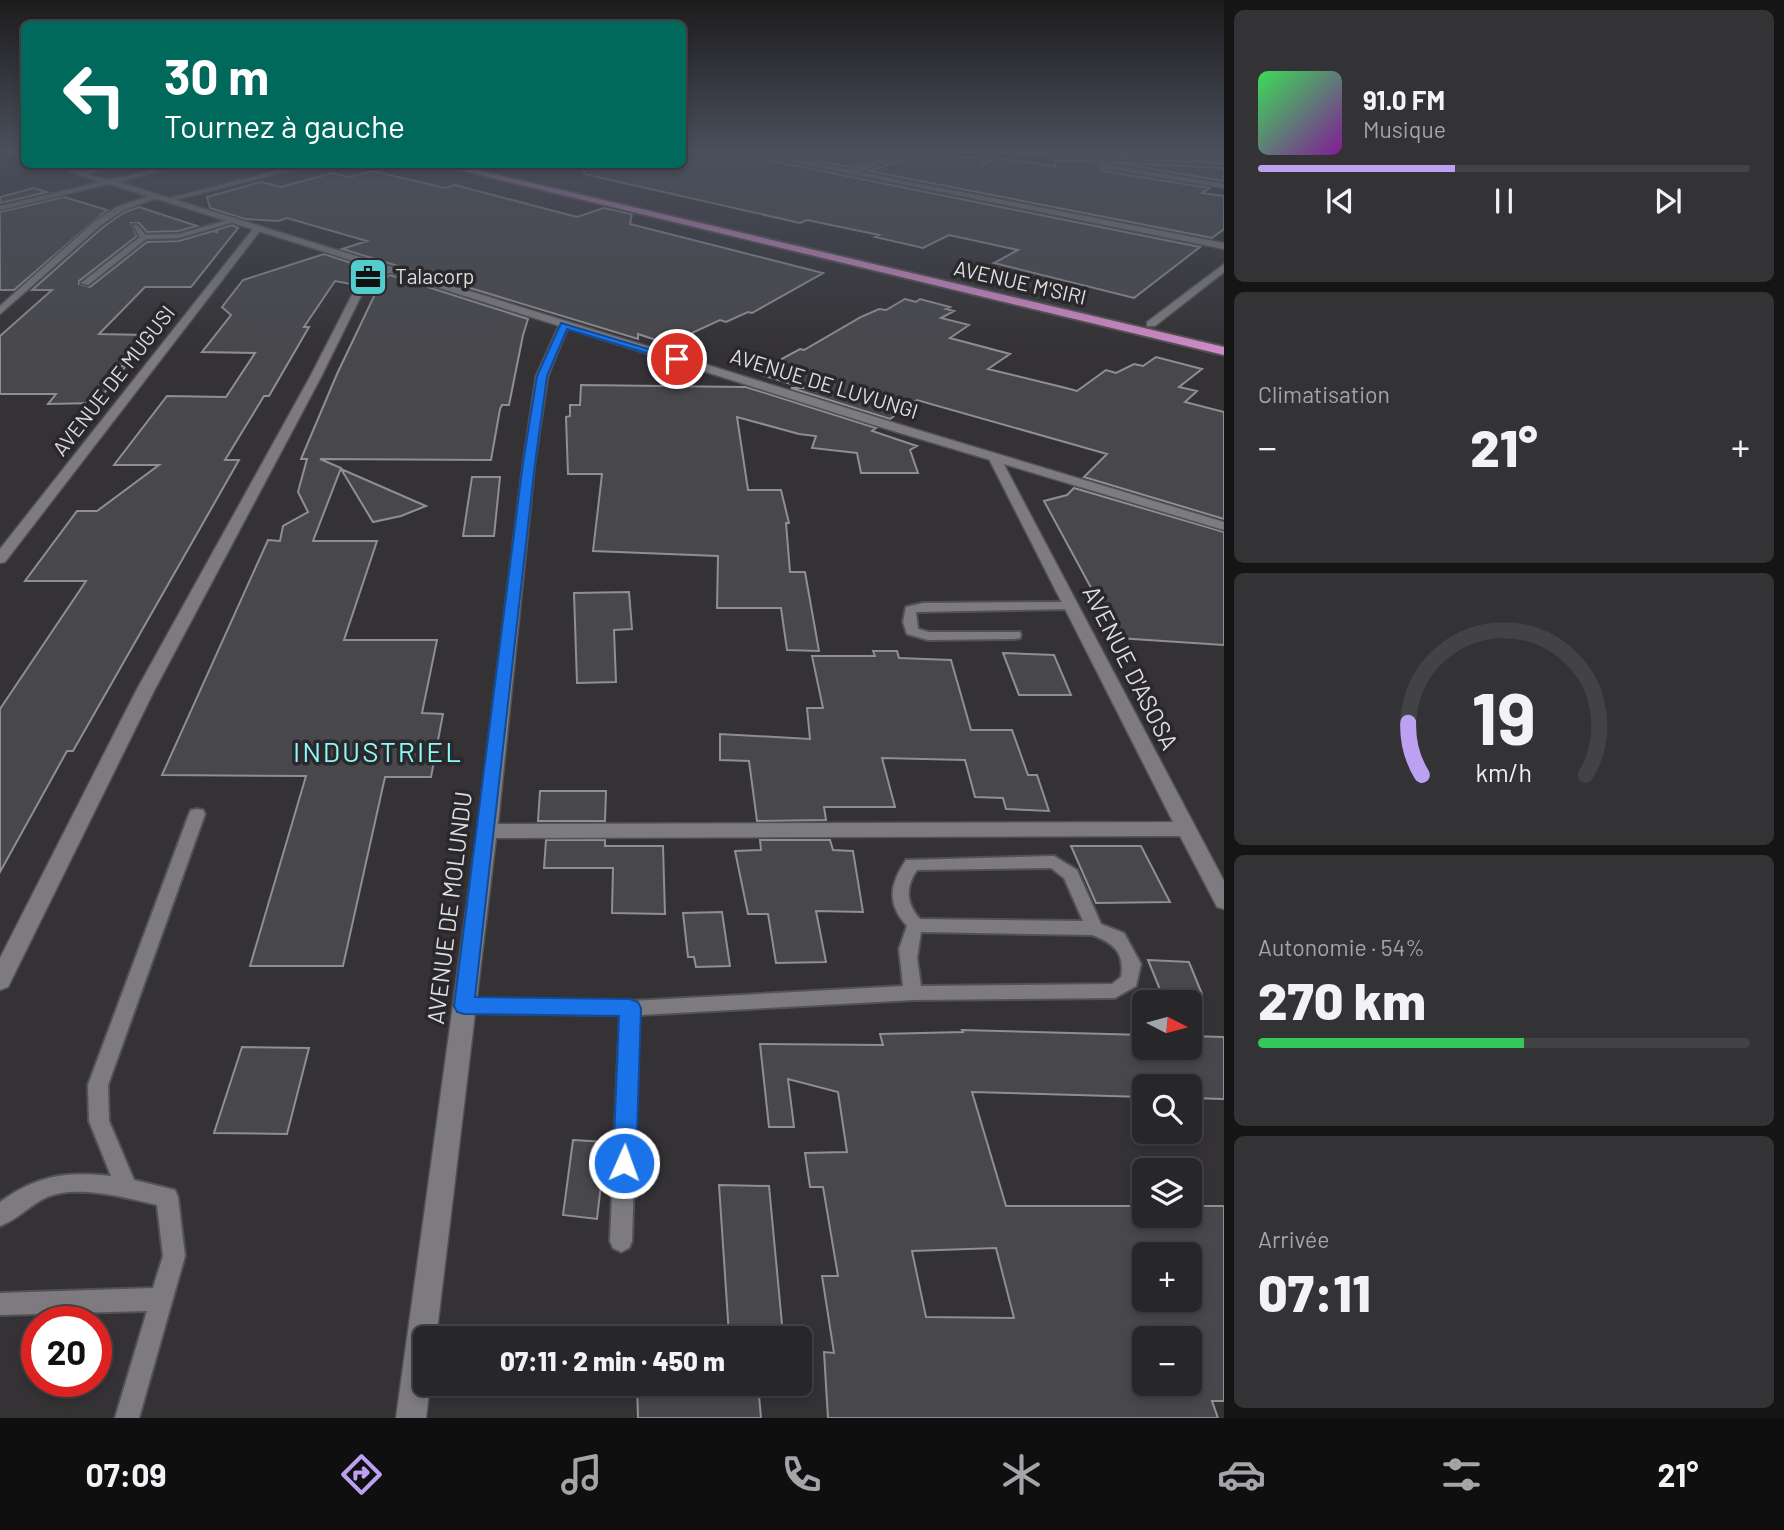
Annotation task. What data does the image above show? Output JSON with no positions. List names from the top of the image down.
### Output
{
  "streets": {
    "highway": ["AVENUE M'SIRI"],
    "street": [
      "AVENUE DE MUGUSI",
      "AVENUE DE LUVUNGI",
      "AVENUE D'ASOSA",
      "AVENUE DE MOLUNDU"
    ]
  },
  "crossings": [
    ["AVENUE DE MUGUSI", "AVENUE DE LUVUNGI"],
    ["AVENUE DE LUVUNGI", "AVENUE D'ASOSA"],
    ["AVENUE DE LUVUNGI", "AVENUE DE MOLUNDU"]
  ],
  "districts": ["INDUSTRIEL"],
  "places": {
    "office": ["Talacorp"]
  },
  "north": "right",
  "page": {
    "turn": ["30 m", "Tournez à gauche"],
    "song": ["91.0 FM", "Musique"],
    "tile": [
      "Climatisation",
      ["Autonomie · 54%", "270 km"],
      ["Arrivée", "07:11"]
    ],
    "heat": ["−", "21°", "+"],
    "map_buttons": ["+", "−"],
    "limit": "20",
    "trip": "07:11 · 2 min · 450 m",
    "tabs": ["07:09", "21°"],
    "gauge": ["19", "km/h"]
  }
}
